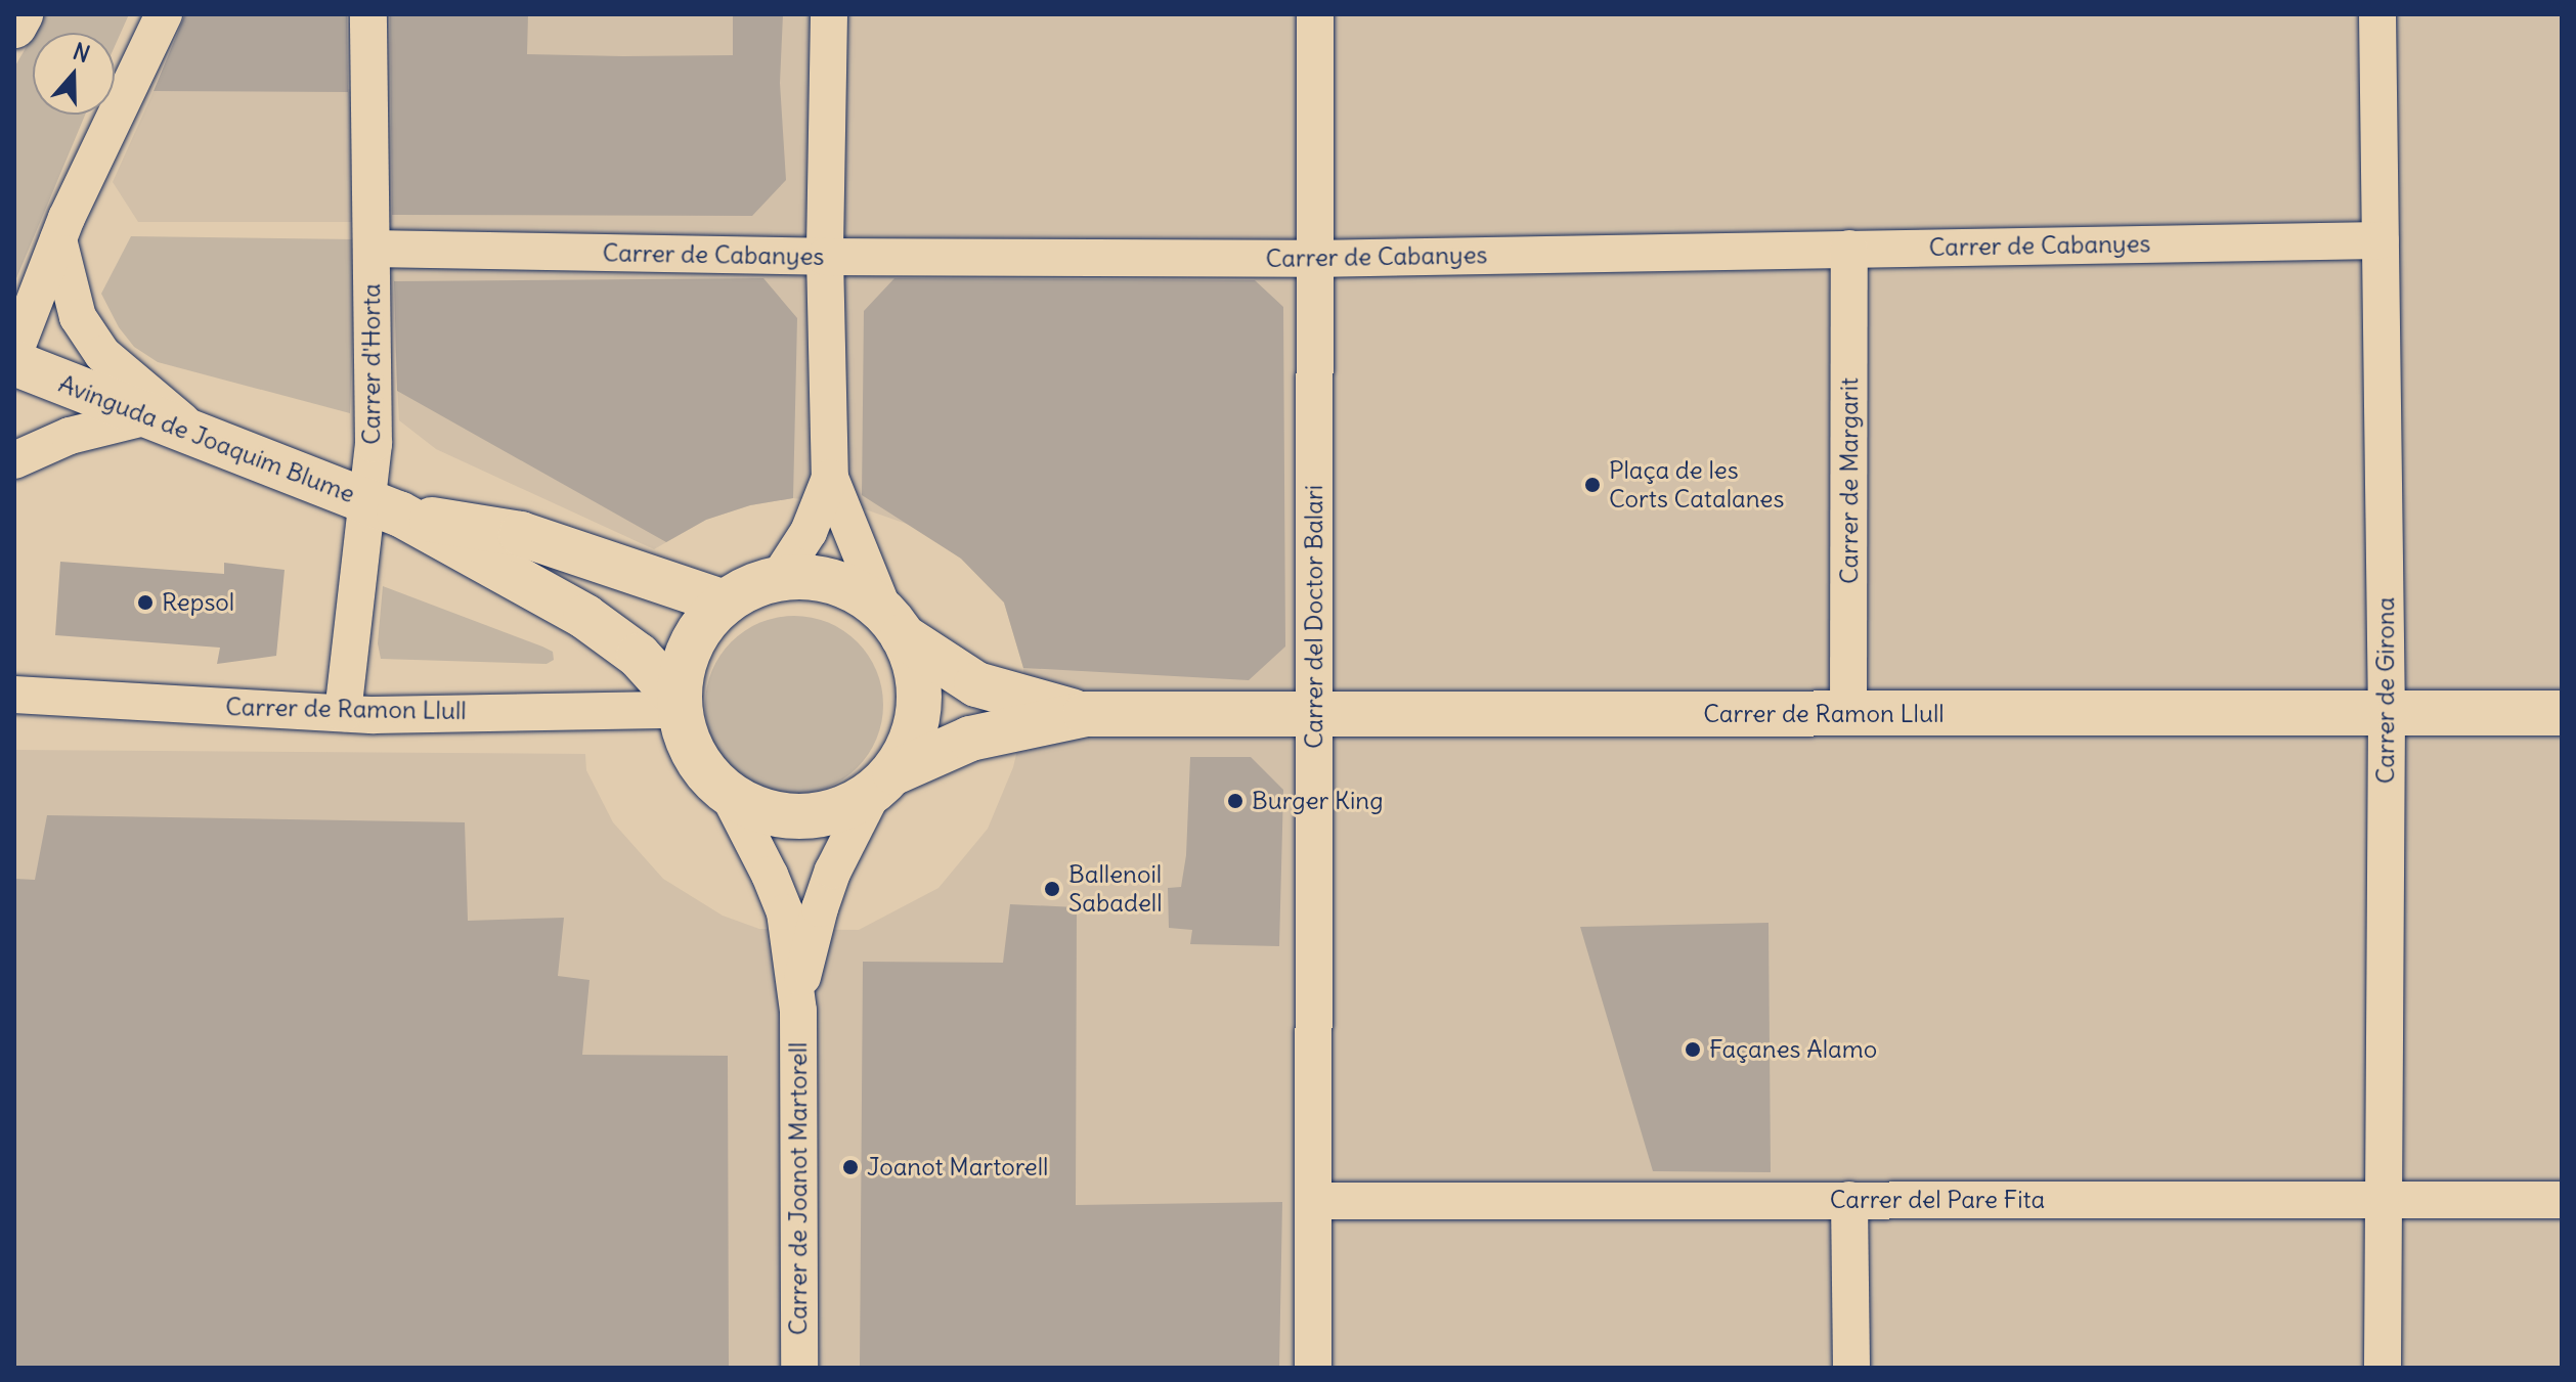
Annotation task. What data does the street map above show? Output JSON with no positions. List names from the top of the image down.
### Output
{
  "streets": {
    "main road": ["Avinguda de Joaquim Blume", "Carrer de Ramon Llull"],
    "street": [
      "Carrer de Cabanyes",
      "Carrer d'Horta",
      "Carrer de Margarit",
      "Carrer del Doctor Balari",
      "Carrer de Girona",
      "Carrer de Joanot Martorell",
      "Carrer del Pare Fita"
    ]
  },
  "crossings": [
    ["Carrer de Cabanyes", "Carrer d'Horta"],
    ["Carrer de Cabanyes", "Carrer de Margarit"],
    ["Carrer de Cabanyes", "Carrer del Doctor Balari"],
    ["Carrer de Cabanyes", "Carrer de Girona"],
    ["Carrer d'Horta", "Avinguda de Joaquim Blume"],
    ["Carrer d'Horta", "Carrer de Ramon Llull"],
    ["Carrer de Margarit", "Carrer de Ramon Llull"],
    ["Carrer del Doctor Balari", "Carrer de Ramon Llull"],
    ["Carrer del Doctor Balari", "Carrer del Pare Fita"],
    ["Carrer de Girona", "Carrer de Ramon Llull"],
    ["Carrer de Girona", "Carrer del Pare Fita"],
    ["Carrer de Ramon Llull", "Carrer de Joanot Martorell"]
  ],
  "places": [
    "Plaça de les Corts Catalanes",
    "Repsol",
    "Burger King",
    "Ballenoil Sabadell",
    "Façanes Alamo",
    "Joanot Martorell"
  ],
  "north": "top"
}
